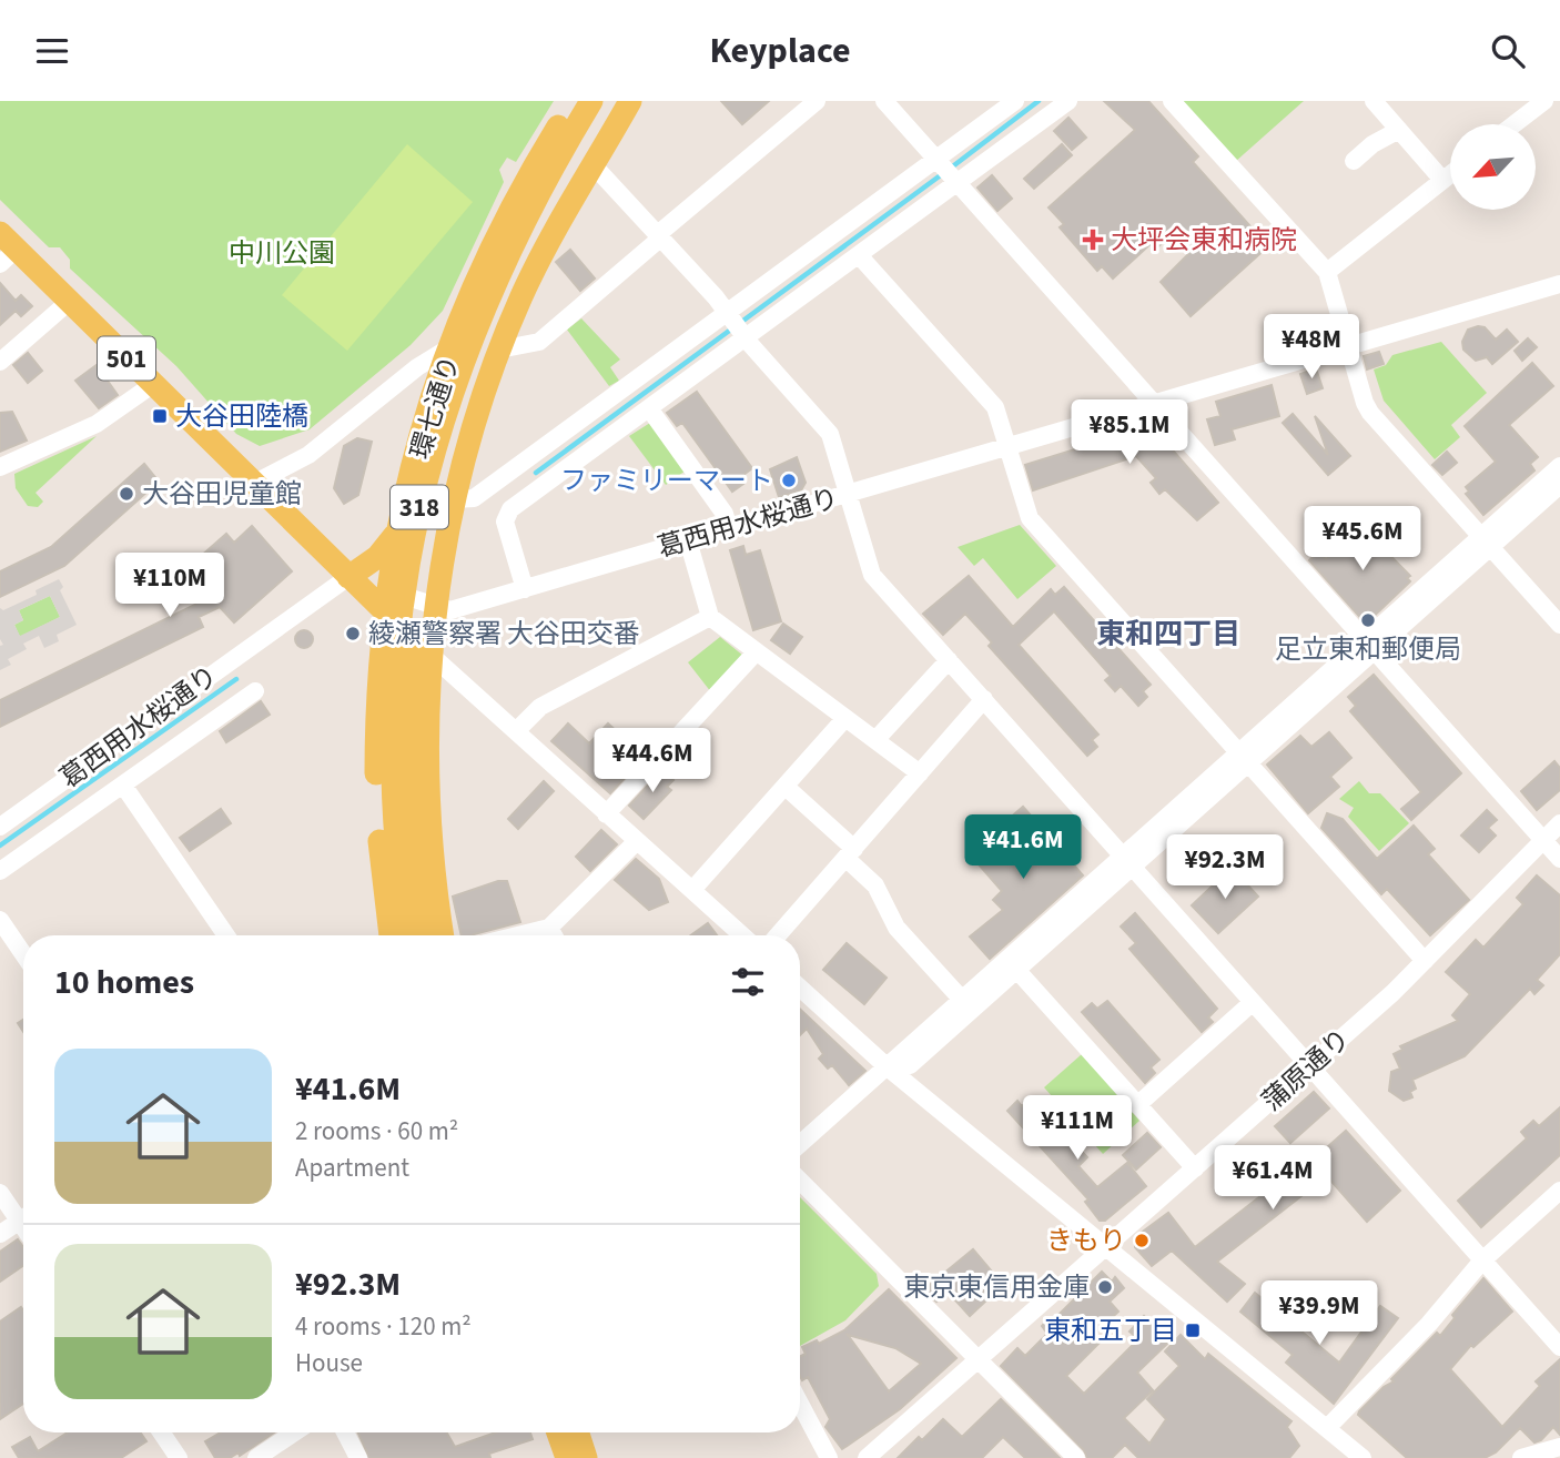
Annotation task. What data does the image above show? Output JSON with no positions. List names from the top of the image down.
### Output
{
  "streets": {
    "main road": ["501", "環七通り", "318"],
    "street": ["葛西用水桜通り", "蒲原通り"]
  },
  "crossings": [
    ["501", "318"],
    ["501", "葛西用水桜通り"],
    ["318", "葛西用水桜通り"]
  ],
  "districts": ["東和四丁目"],
  "parks": ["中川公園"],
  "places": {
    "health": ["大坪会東和病院"],
    "transit": ["大谷田陸橋", "東和五丁目"],
    "other": [
      "ファミリーマート",
      "大谷田児童館",
      "足立東和郵便局",
      "綾瀬警察署 大谷田交番",
      "きもり",
      "東京東信用金庫"
    ]
  },
  "north": "bottom left",
  "page": {
    "header": "Keyplace",
    "price": [
      "¥48M",
      "¥85.1M",
      "¥45.6M",
      "¥110M",
      "¥44.6M",
      "¥41.6M",
      "¥92.3M",
      "¥111M",
      "¥61.4M",
      "¥39.9M"
    ],
    "heading": "10 homes",
    "list": [
      {
        "name": "¥41.6M",
        "note": "2 rooms · 60 m² · Apartment"
      },
      {
        "name": "¥92.3M",
        "note": "4 rooms · 120 m² · House"
      }
    ]
  }
}
